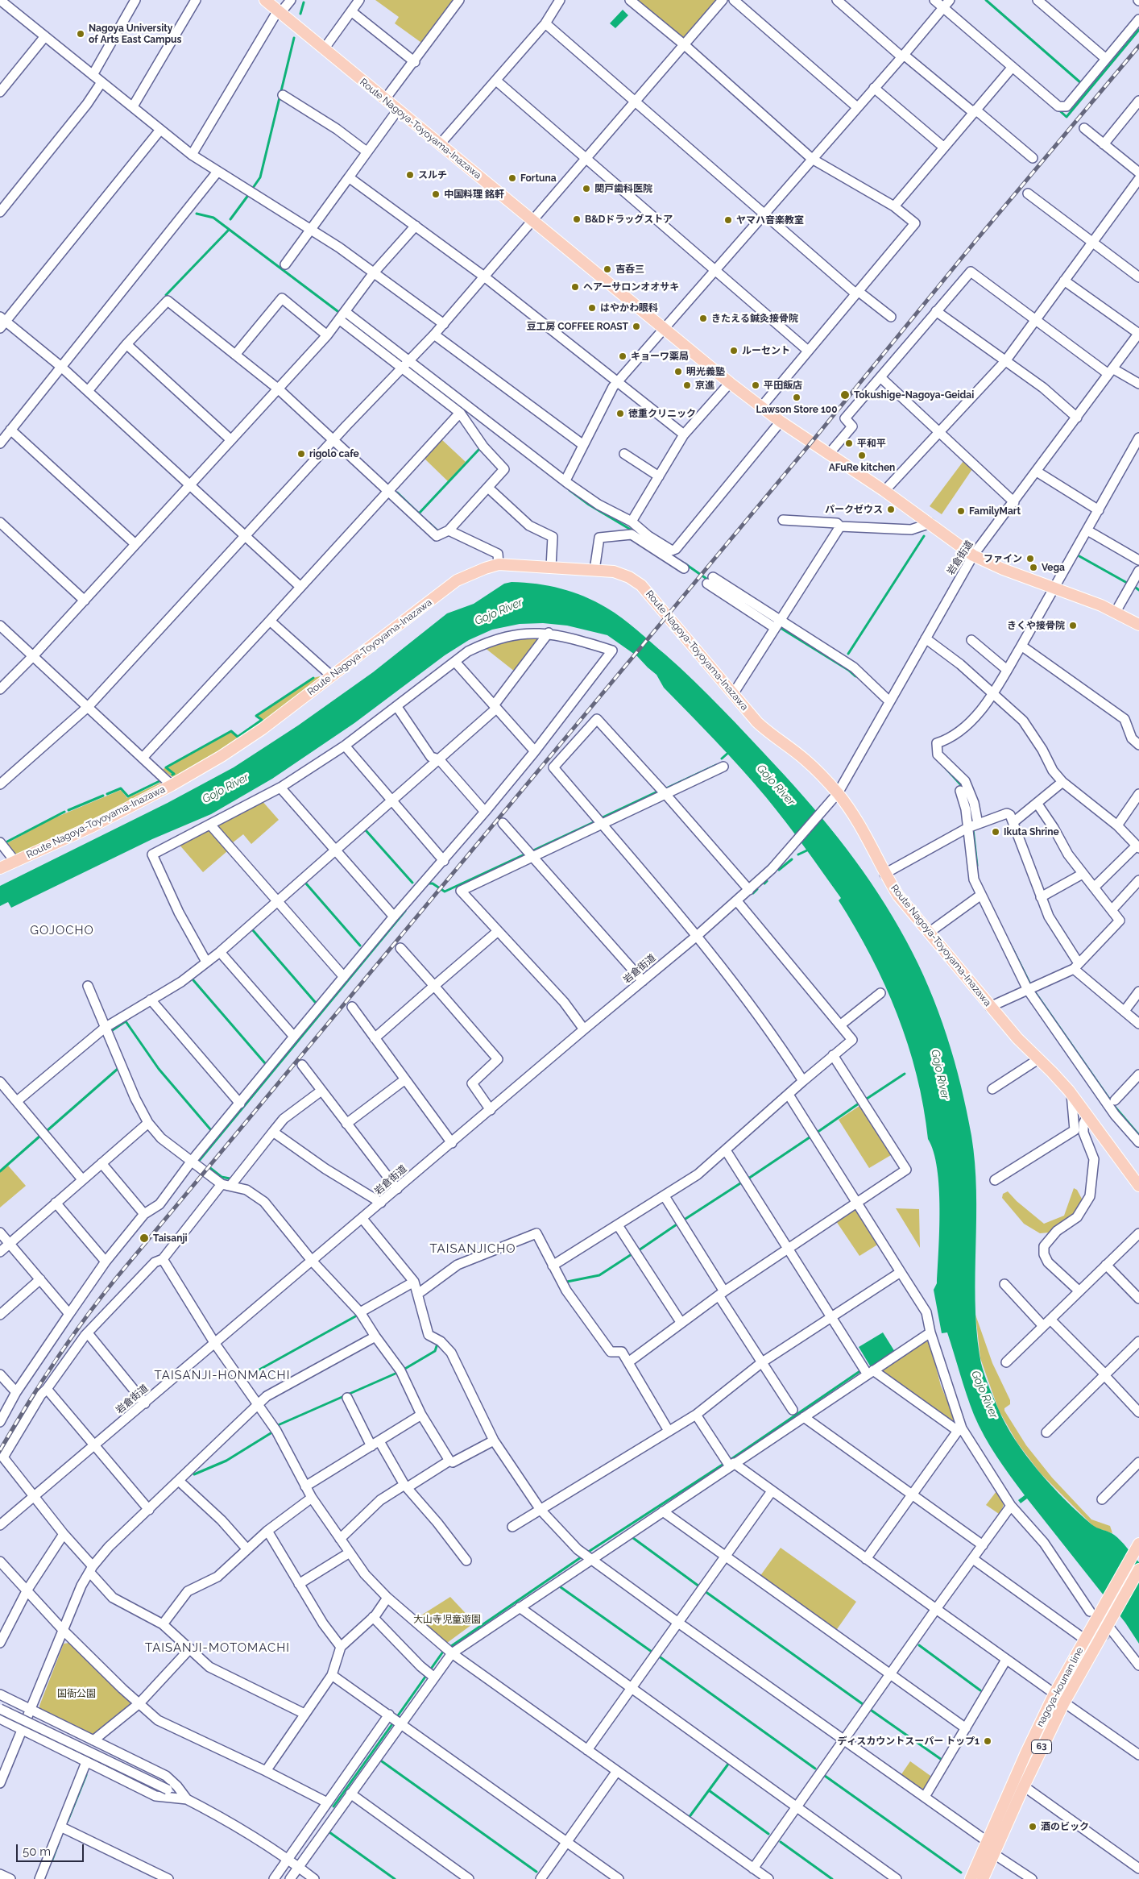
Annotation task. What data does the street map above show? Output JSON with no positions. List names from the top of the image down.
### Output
{
  "streets": {
    "main road": ["Route Nagoya-Toyoyama-Inazawa", "nagoya-kounan line", "63"],
    "street": ["岩倉街道"]
  },
  "crossings": [
    ["Route Nagoya-Toyoyama-Inazawa", "岩倉街道"]
  ],
  "districts": [
    "GOJOCHO",
    "TAISANJICHO",
    "TAISANJI-HONMACHI",
    "TAISANJI-MOTOMACHI"
  ],
  "water": ["Gojo River"],
  "parks": ["大山寺児童遊園", "国衙公園"],
  "places": [
    "Nagoya University of Arts East Campus",
    "スルチ",
    "Fortuna",
    "関戸歯科医院",
    "中国料理 銘軒",
    "B&Dドラッグストア",
    "ヤマハ音楽教室",
    "吉呑三",
    "ヘアーサロンオオサキ",
    "はやかわ眼科",
    "きたえる鍼灸接骨院",
    "豆工房 COFFEE ROAST",
    "ルーセント",
    "キョーワ薬局",
    "明光義塾",
    "京進",
    "平田飯店",
    "Tokushige-Nagoya-Geidai",
    "Lawson Store 100",
    "徳重クリニック",
    "平和平",
    "rigolo cafe",
    "AFuRe kitchen",
    "パークゼウス",
    "FamilyMart",
    "ファイン",
    "Vega",
    "きくや接骨院",
    "Ikuta Shrine",
    "Taisanji",
    "ディスカウントスーパー トップ1",
    "酒のビック"
  ],
  "scale_bar": "50 m"
}
